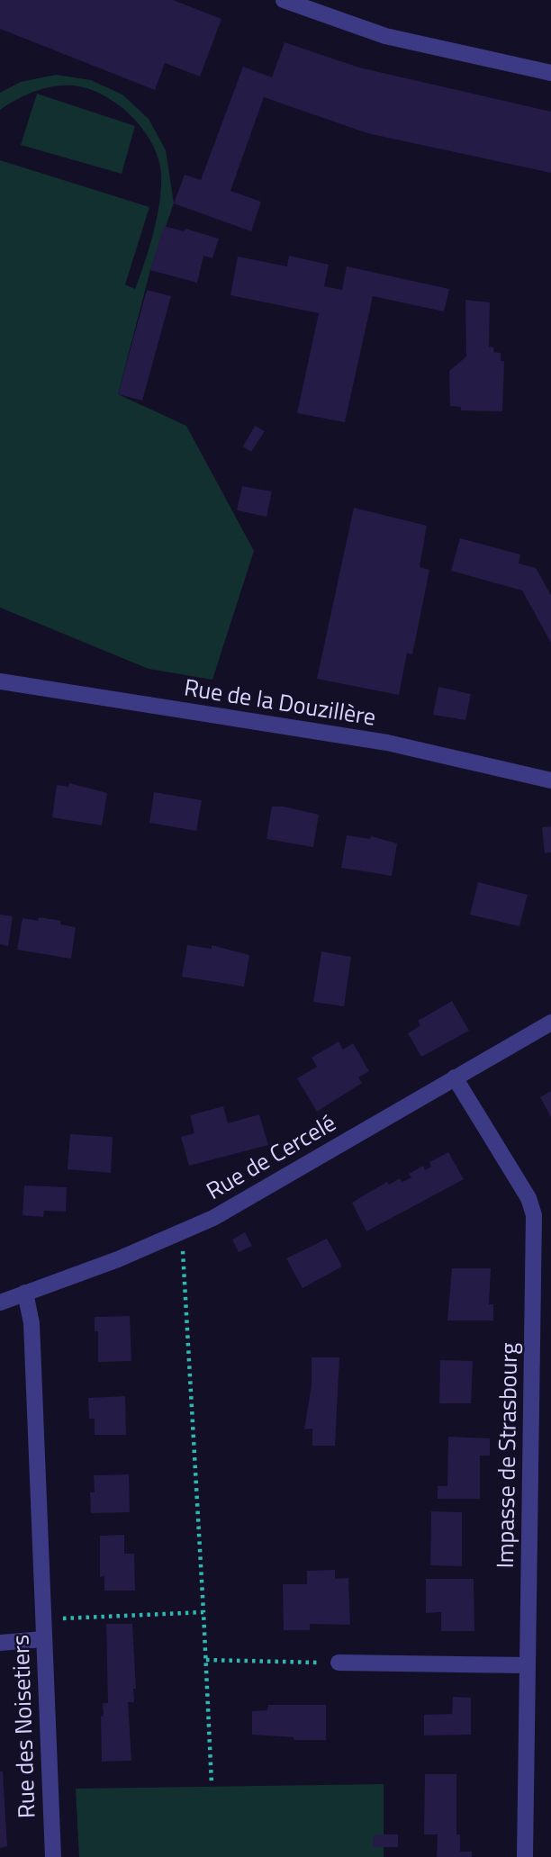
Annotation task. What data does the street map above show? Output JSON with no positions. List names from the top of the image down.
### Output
{
  "streets": {
    "street": [
      "Rue de la Douzillère",
      "Rue de Cercelé",
      "Impasse de Strasbourg",
      "Rue des Noisetiers"
    ]
  },
  "crossings": [
    ["Rue de Cercelé", "Impasse de Strasbourg"],
    ["Rue de Cercelé", "Rue des Noisetiers"]
  ]
}
